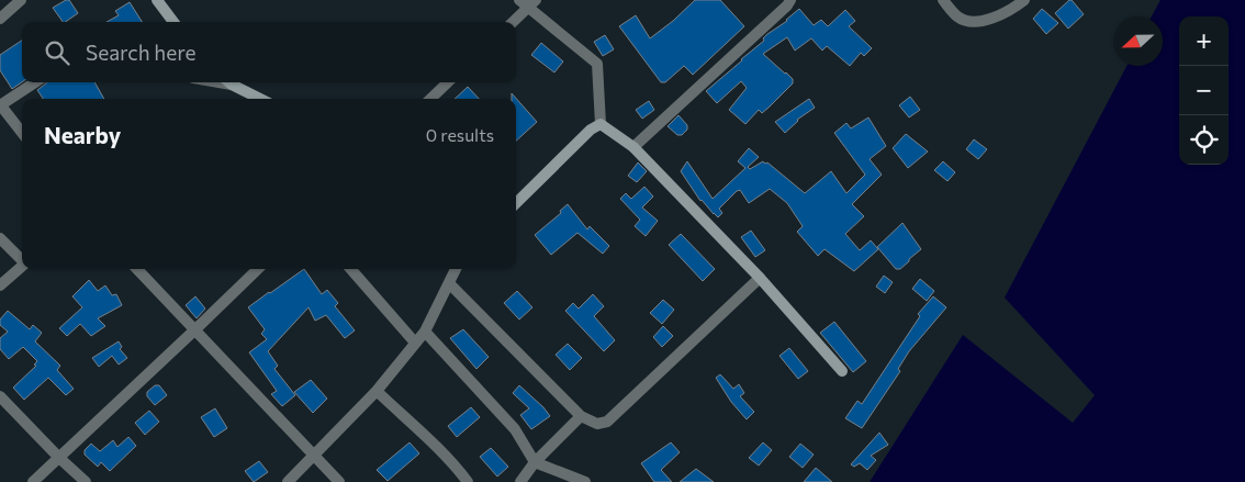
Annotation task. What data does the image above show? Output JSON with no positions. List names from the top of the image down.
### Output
{
  "north": "left",
  "page": {
    "map_buttons": ["+", "−"],
    "search": "Search here",
    "heading": ["Nearby", "0 results"]
  }
}
